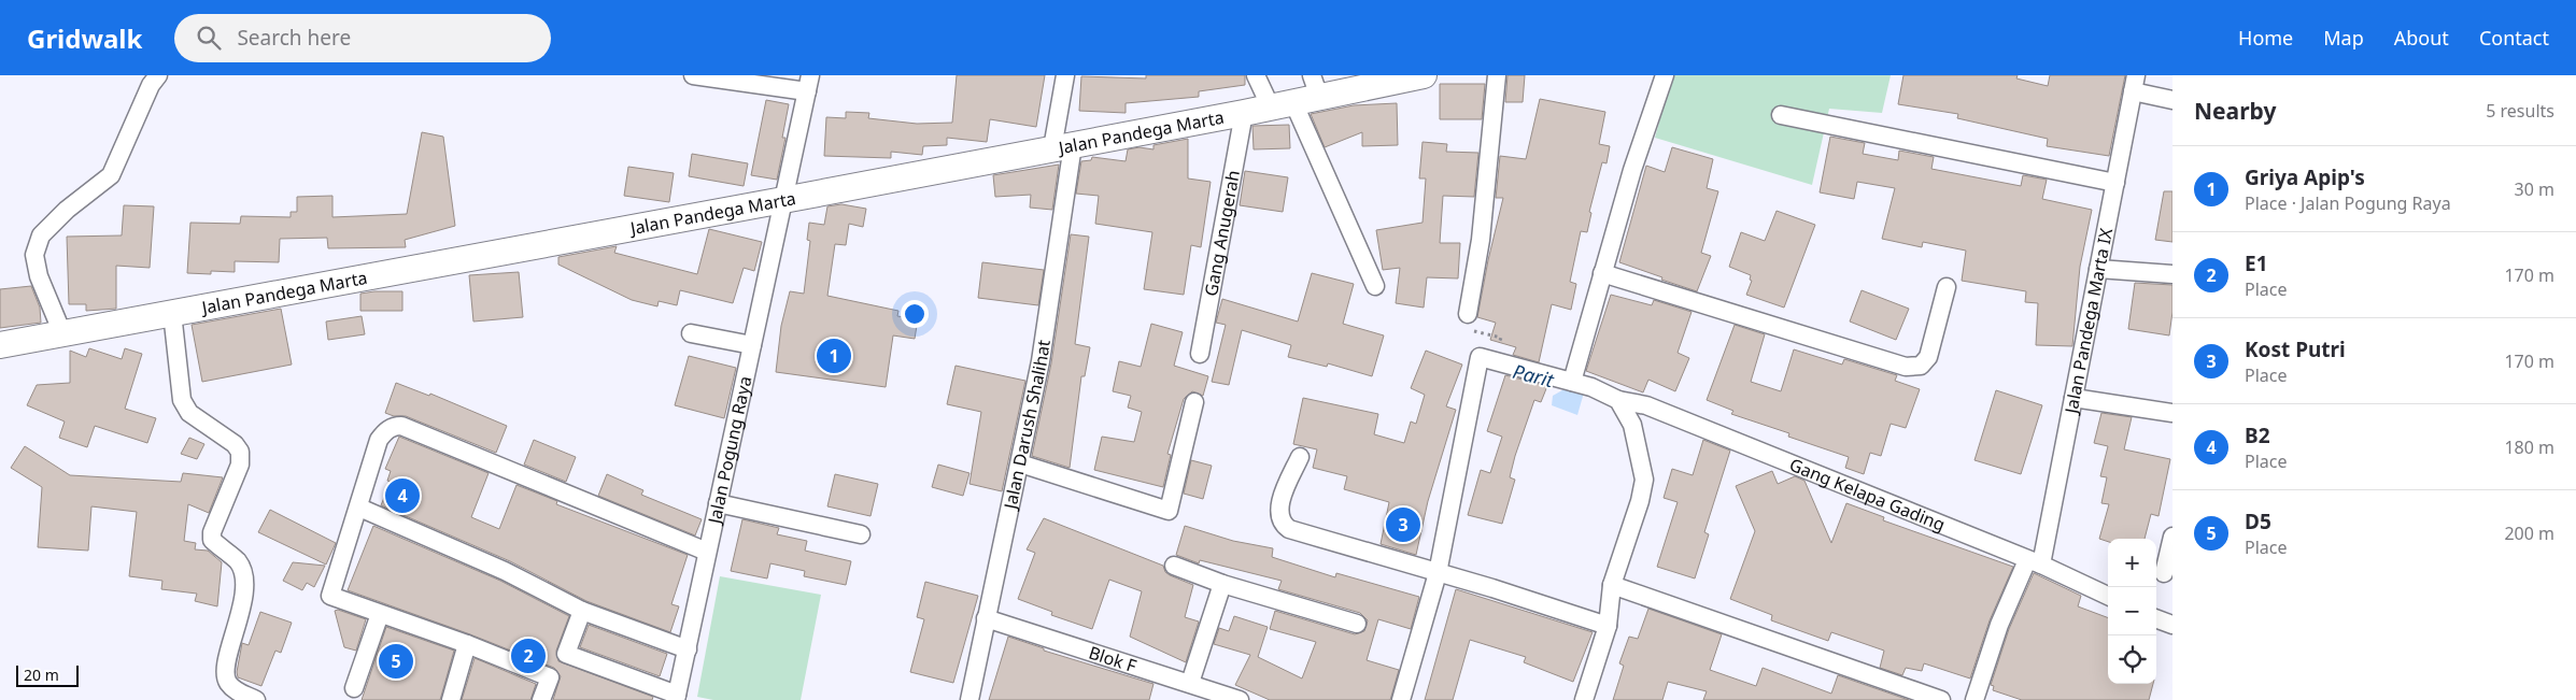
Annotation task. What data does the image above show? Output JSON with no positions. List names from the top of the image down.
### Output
{
  "streets": {
    "street": [
      "Jalan Pandega Marta",
      "Gang Anugerah",
      "Jalan Pandega Marta IX",
      "Jalan Darush Shalihat",
      "Jalan Pogung Raya",
      "Gang Kelapa Gading",
      "Blok F"
    ]
  },
  "crossings": [
    ["Jalan Pandega Marta", "Gang Anugerah"],
    ["Jalan Pandega Marta", "Jalan Darush Shalihat"],
    ["Jalan Pandega Marta", "Jalan Pogung Raya"],
    ["Jalan Pandega Marta IX", "Gang Kelapa Gading"],
    ["Jalan Darush Shalihat", "Blok F"]
  ],
  "water": ["Parit"],
  "scale_bar": "20 m",
  "page": {
    "header": "Gridwalk",
    "search": "Search here",
    "nav": [
      "Home",
      "Map",
      "About",
      "Contact"
    ],
    "heading": ["Nearby", "5 results"],
    "list": [
      {
        "mark": "1",
        "name": "Griya Apip's",
        "note": "Place · Jalan Pogung Raya",
        "value": "30 m"
      },
      {
        "mark": "2",
        "name": "E1",
        "note": "Place",
        "value": "170 m"
      },
      {
        "mark": "3",
        "name": "Kost Putri",
        "note": "Place",
        "value": "170 m"
      },
      {
        "mark": "4",
        "name": "B2",
        "note": "Place",
        "value": "180 m"
      },
      {
        "mark": "5",
        "name": "D5",
        "note": "Place",
        "value": "200 m"
      }
    ],
    "pins": [
      "1",
      "4",
      "3",
      "2",
      "5"
    ],
    "map_buttons": ["+", "−"],
    "scale": "20 m"
  }
}
